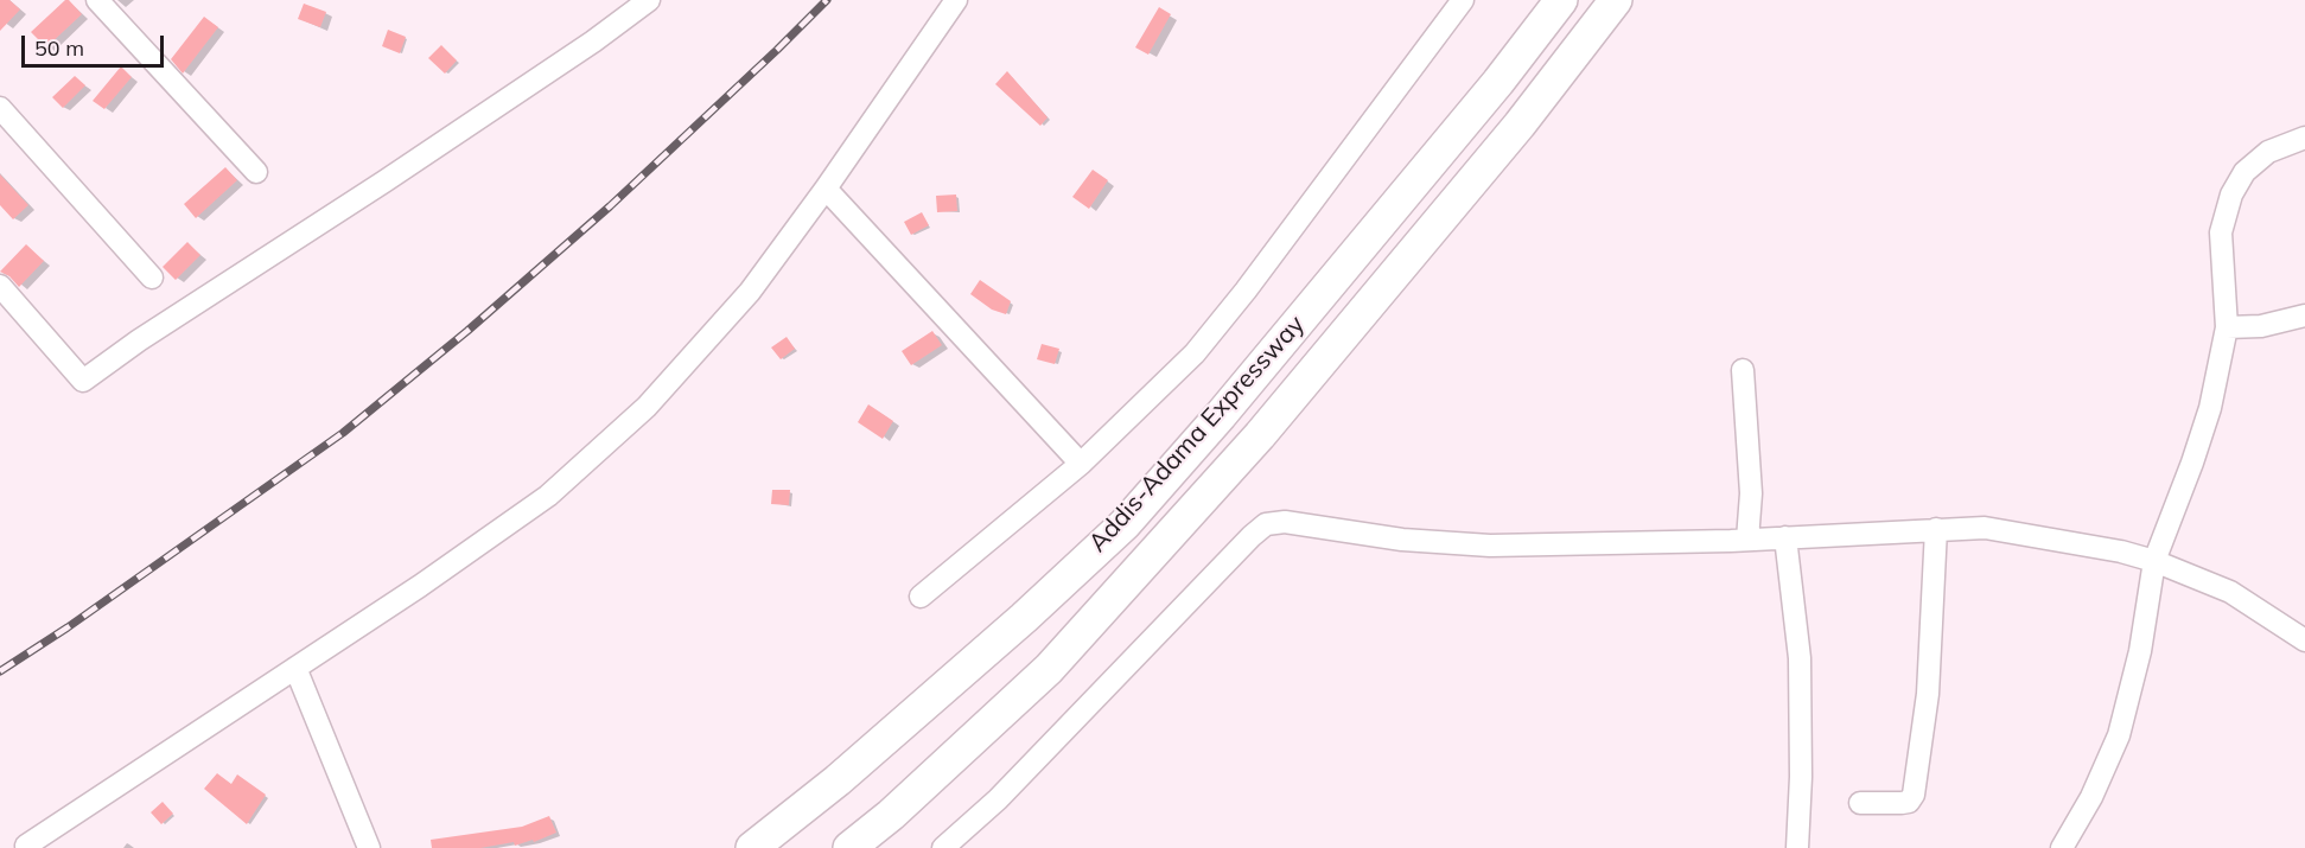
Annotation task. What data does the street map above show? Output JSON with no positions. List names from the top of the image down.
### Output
{
  "streets": {
    "highway": ["Addis-Adama Expressway"]
  },
  "scale_bar": "50 m"
}
